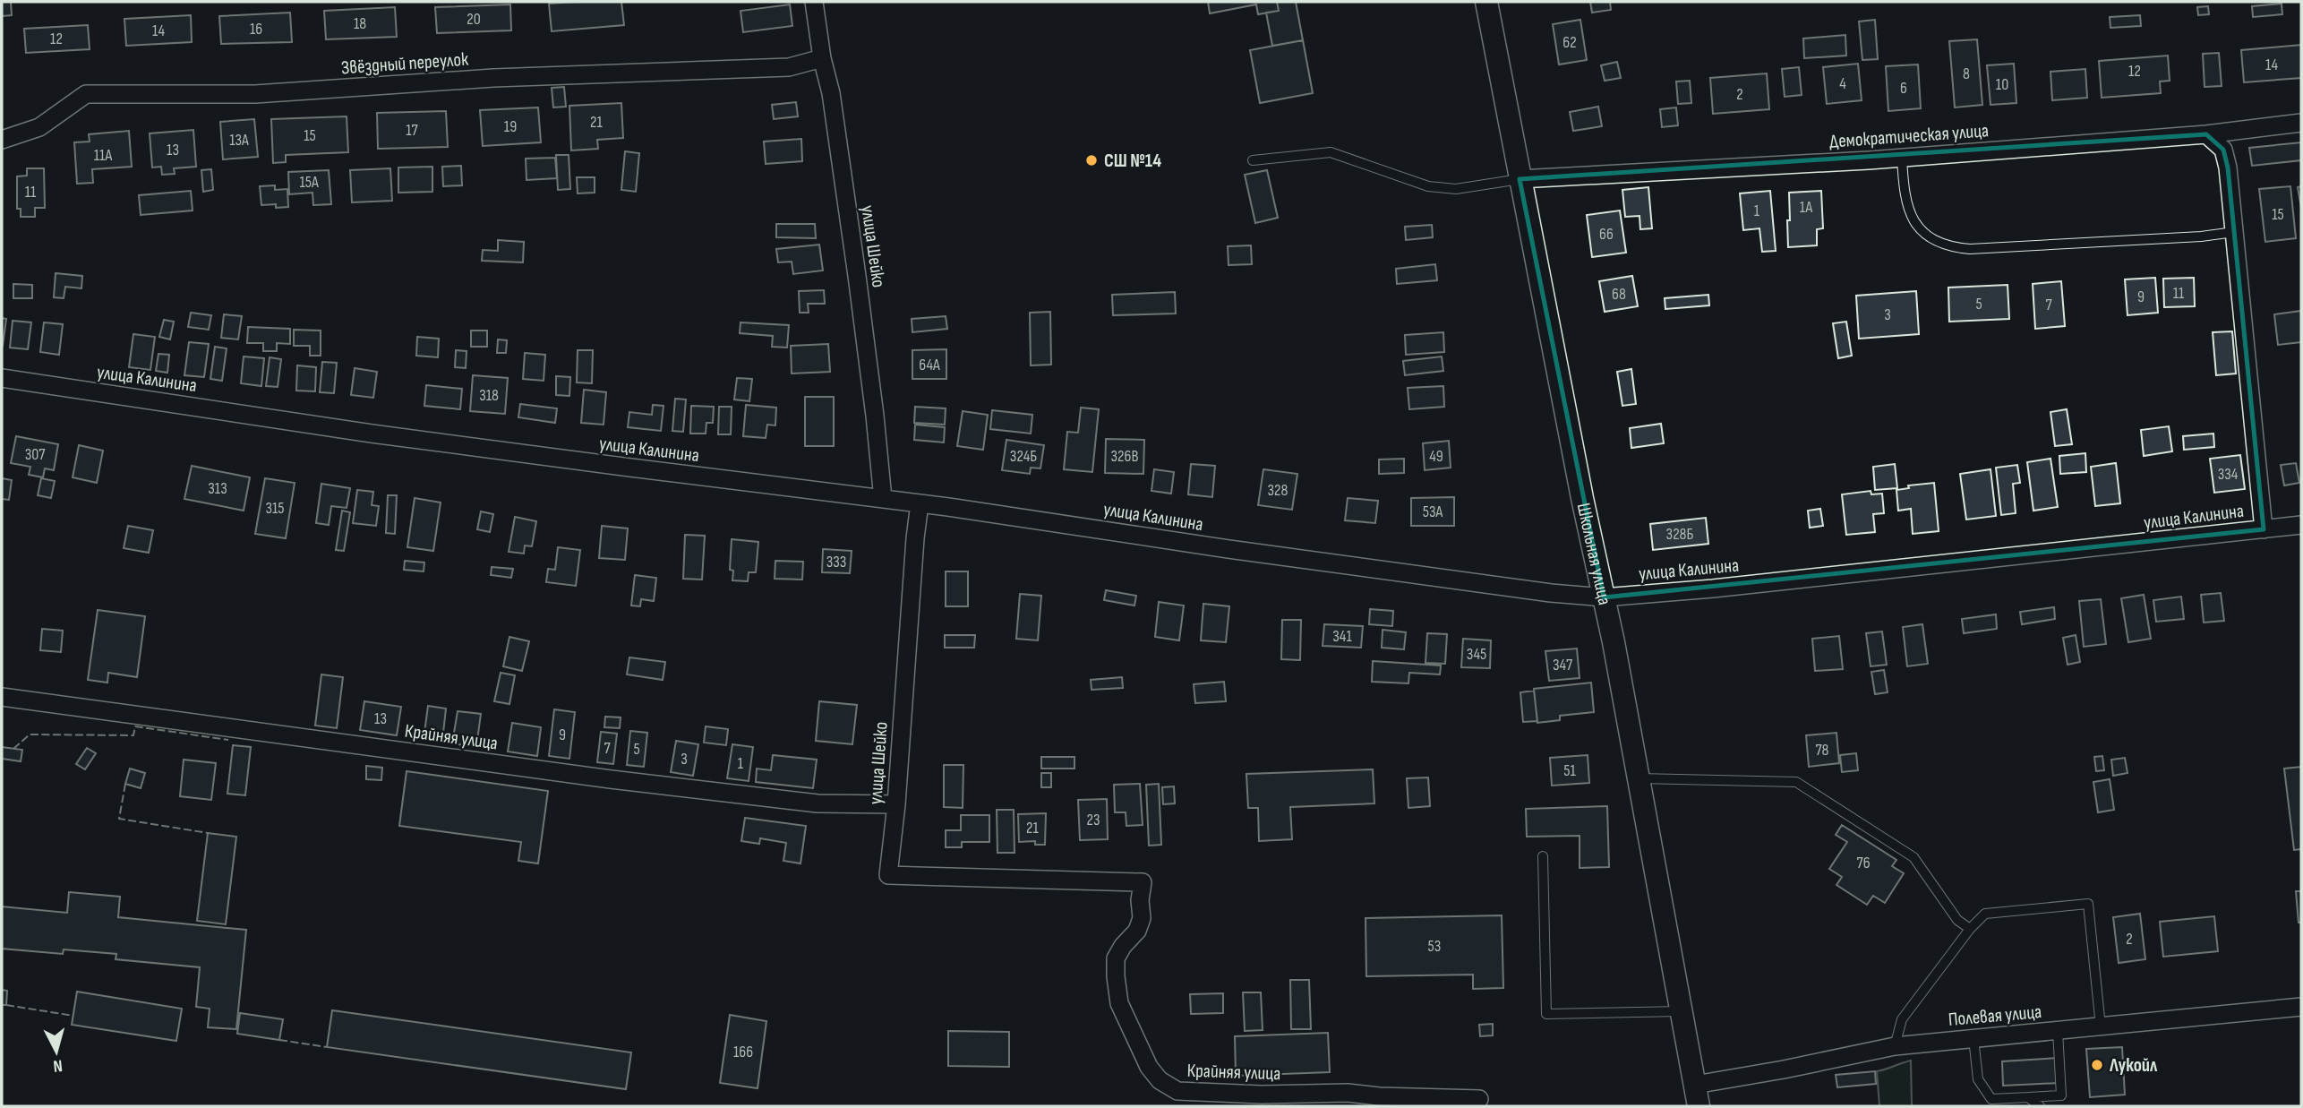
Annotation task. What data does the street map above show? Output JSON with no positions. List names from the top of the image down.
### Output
{
  "streets": {
    "street": [
      "Звёздный переулок",
      "Демократическая улица",
      "улица Шейко",
      "улица Калинина",
      "Школьная улица",
      "Крайняя улица",
      "Полевая улица"
    ]
  },
  "crossings": [
    ["Звёздный переулок", "улица Шейко"],
    ["Демократическая улица", "Школьная улица"],
    ["улица Шейко", "улица Калинина"],
    ["улица Шейко", "Крайняя улица"],
    ["улица Калинина", "Школьная улица"],
    ["Школьная улица", "Полевая улица"]
  ],
  "places": ["СШ №14", "Лукойл"],
  "house_numbers": [
    "20",
    "18",
    "16",
    "14",
    "12",
    "62",
    "14",
    "12",
    "8",
    "4",
    "10",
    "6",
    "2",
    "21",
    "19",
    "17",
    "15",
    "13А",
    "13",
    "11А",
    "15А",
    "11",
    "1А",
    "1",
    "15",
    "66",
    "11",
    "68",
    "9",
    "5",
    "7",
    "3",
    "64А",
    "318",
    "307",
    "324Б",
    "326В",
    "49",
    "334",
    "313",
    "328",
    "315",
    "53А",
    "328Б",
    "333",
    "341",
    "345",
    "347",
    "13",
    "9",
    "7",
    "5",
    "78",
    "3",
    "1",
    "51",
    "23",
    "21",
    "76",
    "2",
    "53",
    "166"
  ],
  "north": "bottom"
}
